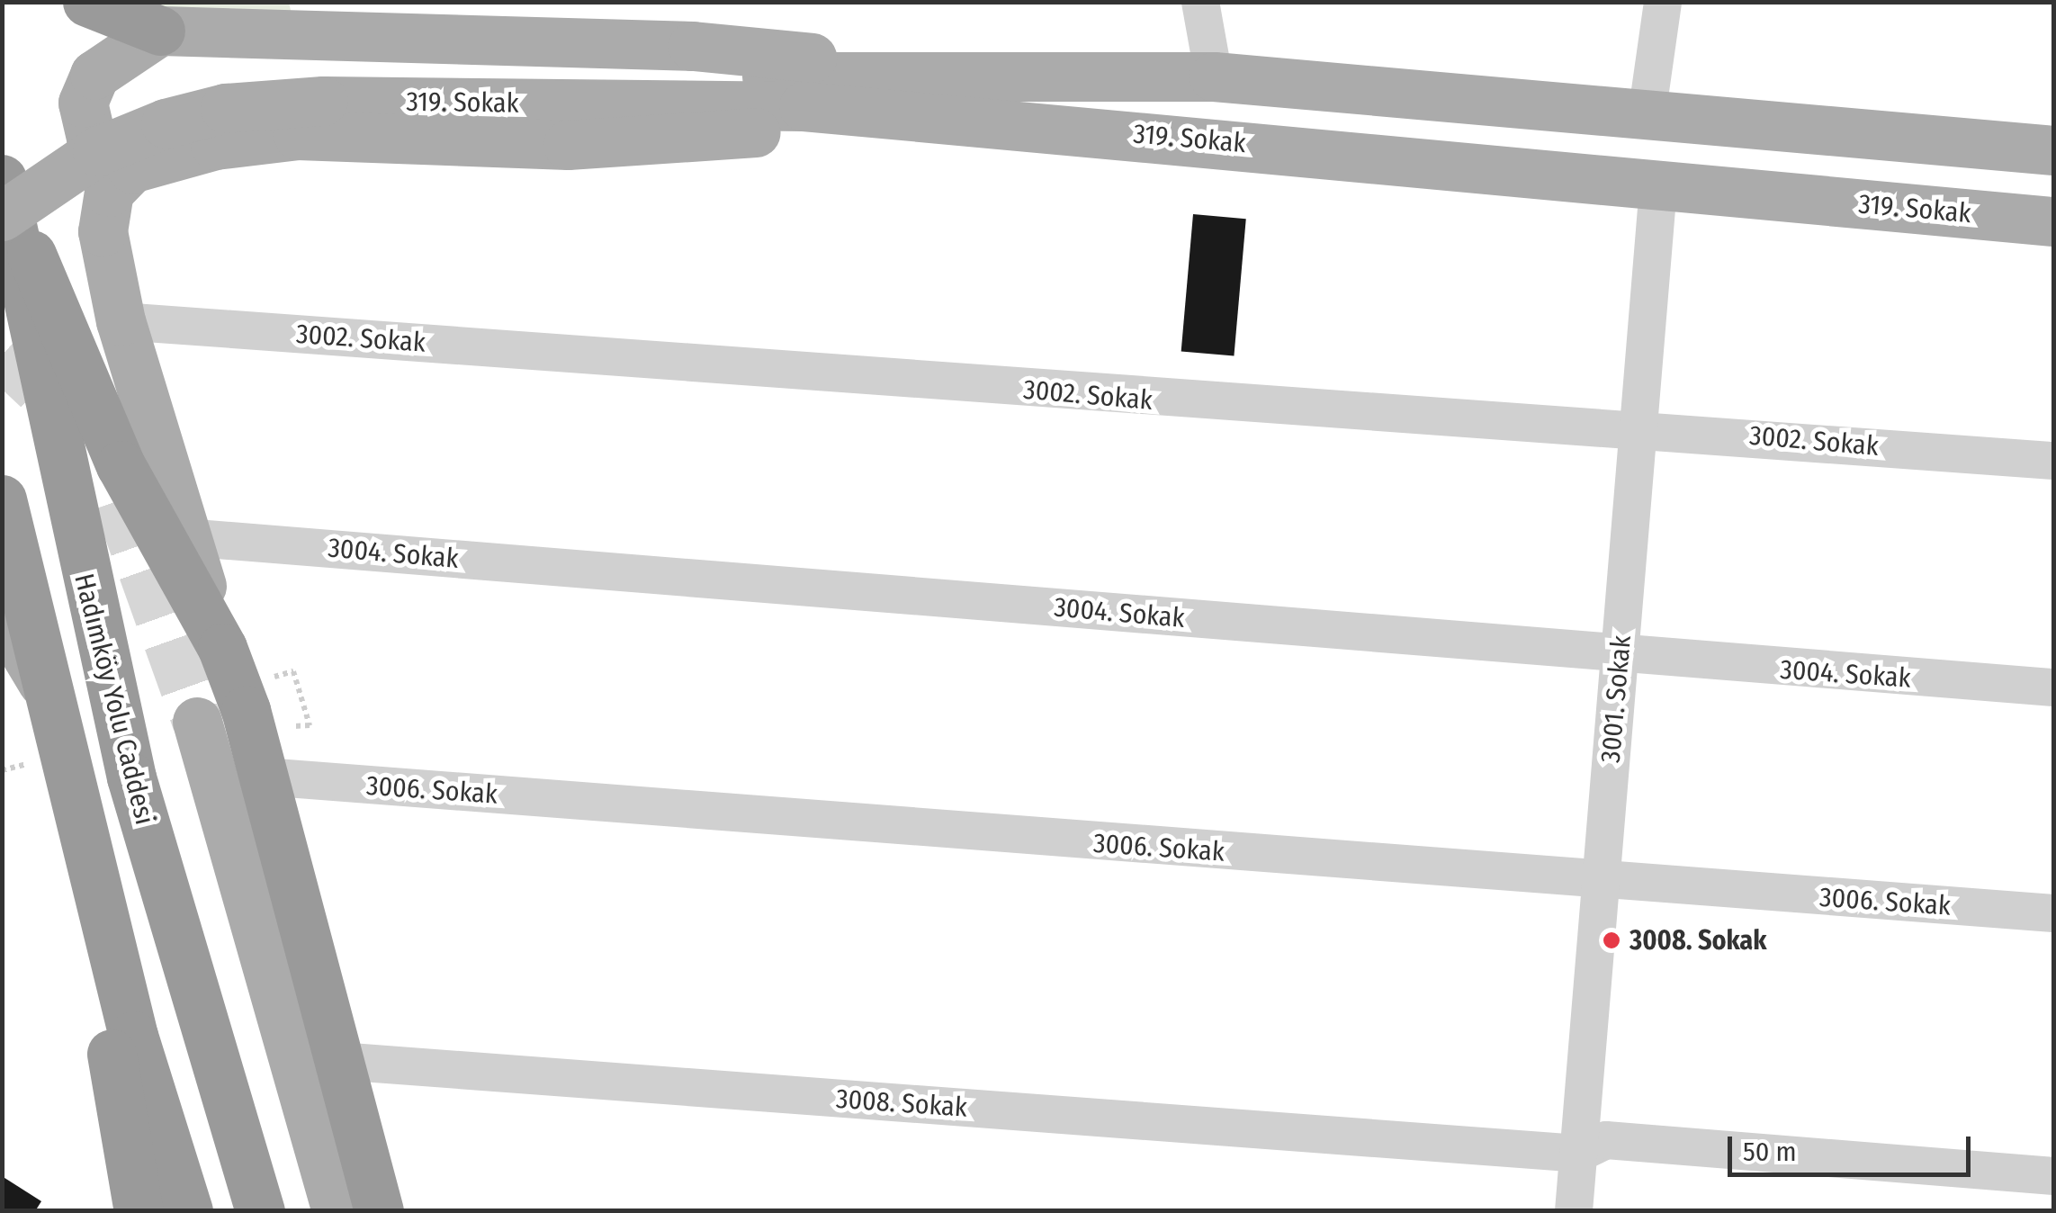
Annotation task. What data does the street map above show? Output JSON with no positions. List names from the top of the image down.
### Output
{
  "streets": {
    "highway": ["Hadımköy Yolu Caddesi"],
    "main road": ["319. Sokak"],
    "street": [
      "3002. Sokak",
      "3004. Sokak",
      "3001. Sokak",
      "3006. Sokak",
      "3008. Sokak"
    ]
  },
  "crossings": [
    ["319. Sokak", "3001. Sokak"],
    ["3002. Sokak", "3001. Sokak"],
    ["3004. Sokak", "3001. Sokak"],
    ["3001. Sokak", "3006. Sokak"],
    ["3001. Sokak", "3008. Sokak"]
  ],
  "places": ["3008. Sokak"],
  "scale_bar": "50 m"
}
